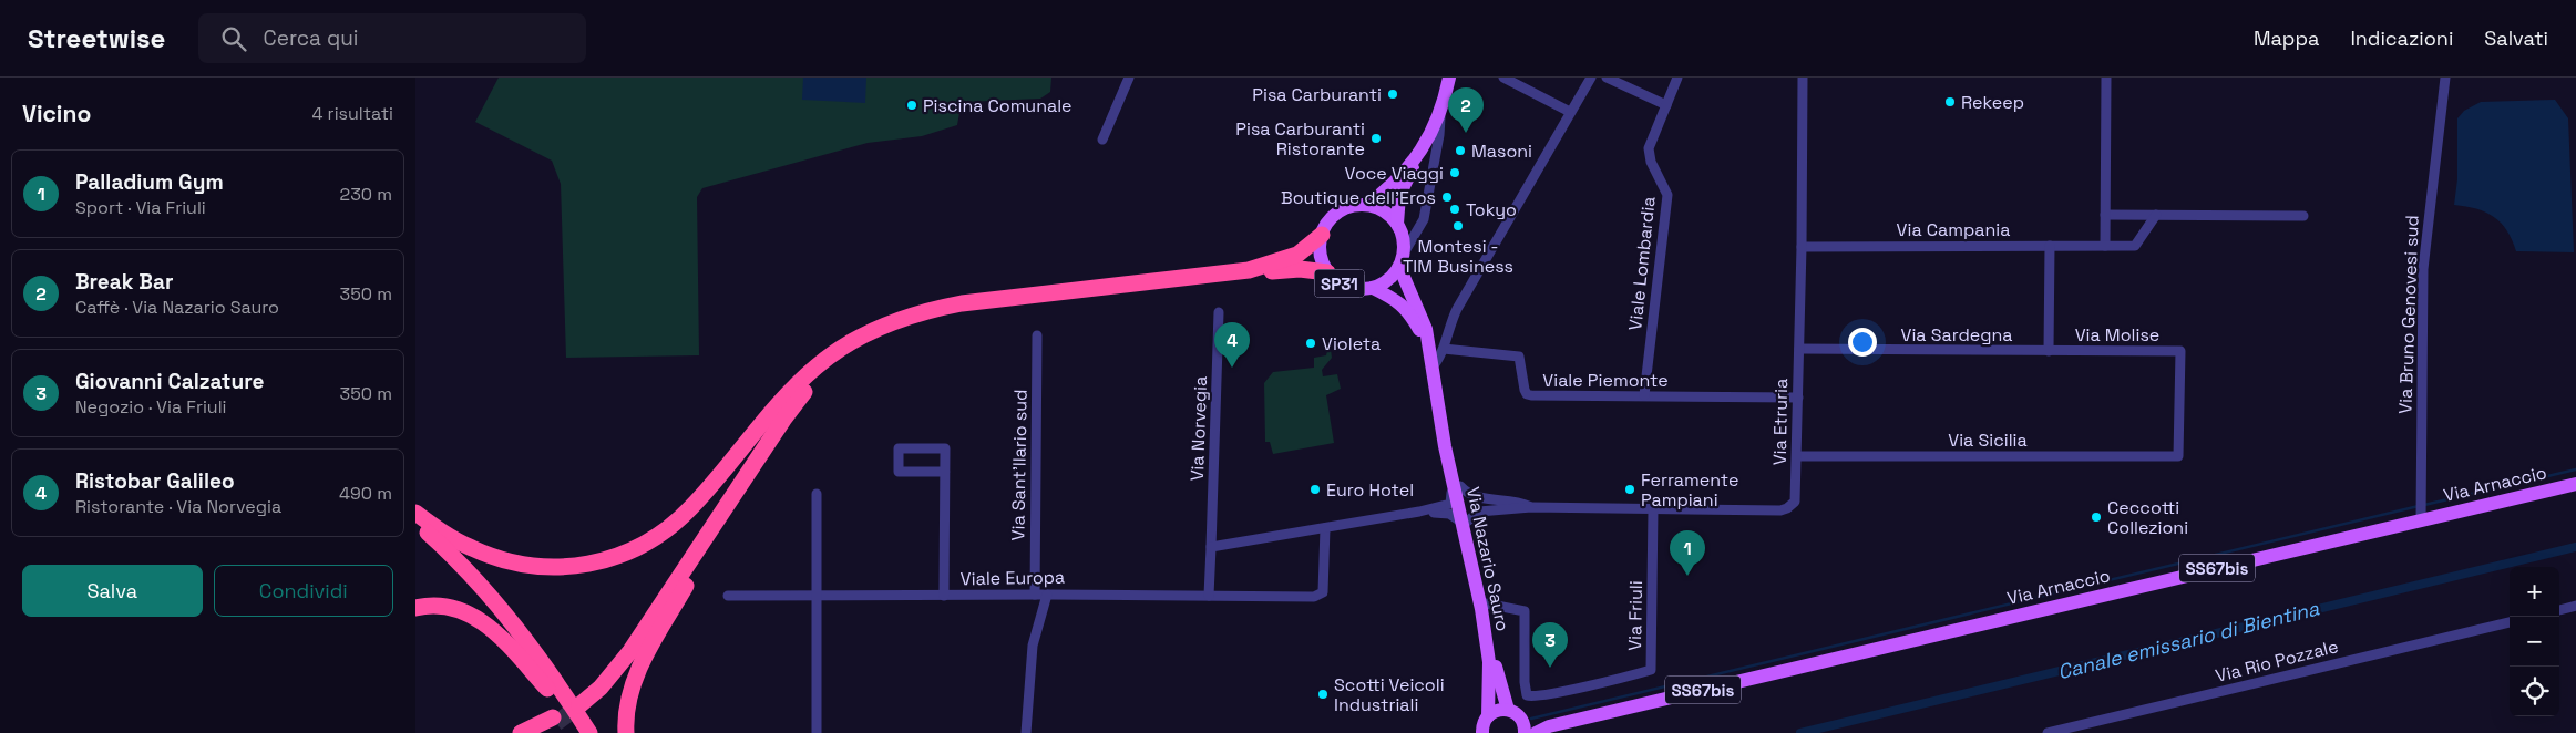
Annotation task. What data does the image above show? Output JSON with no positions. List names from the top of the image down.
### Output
{
  "streets": {
    "main road": [
      "SP31",
      "Via Arnaccio",
      "Via Nazario Sauro",
      "SS67bis"
    ],
    "street": [
      "Via Campania",
      "Viale Lombardia",
      "Via Bruno Genovesi sud",
      "Via Sardegna",
      "Via Molise",
      "Viale Piemonte",
      "Via Etruria",
      "Via Norvegia",
      "Via Sicilia",
      "Via Sant'Ilario sud",
      "Viale Europa",
      "Via Friuli",
      "Via Rio Pozzale"
    ]
  },
  "crossings": [
    ["Via Campania", "Via Etruria"],
    ["Viale Lombardia", "Viale Piemonte"],
    ["SP31", "Via Nazario Sauro"],
    ["Via Bruno Genovesi sud", "Via Arnaccio"],
    ["Via Sardegna", "Via Molise"],
    ["Via Sardegna", "Via Etruria"],
    ["Via Molise", "Via Sicilia"],
    ["Viale Piemonte", "Via Etruria"],
    ["Via Etruria", "Via Sicilia"],
    ["Via Etruria", "Via Nazario Sauro"],
    ["Via Etruria", "Via Friuli"],
    ["Via Sant'Ilario sud", "Viale Europa"],
    ["Via Arnaccio", "SS67bis"],
    ["Via Nazario Sauro", "SS67bis"],
    ["Via Nazario Sauro", "Via Friuli"]
  ],
  "water": ["Canale emissario di Bientina"],
  "places": [
    "Pisa Carburanti",
    "Rekeep",
    "Piscina Comunale",
    "Pisa Carburanti Ristorante",
    "Masoni",
    "Voce Viaggi",
    "Boutique dell'Eros",
    "Tokyo",
    "Montesi - TIM Business",
    "Violeta",
    "Euro Hotel",
    "Ferramente Pampiani",
    "Ceccotti Collezioni",
    "Scotti Veicoli Industriali"
  ],
  "page": {
    "header": "Streetwise",
    "search": "Cerca qui",
    "nav": ["Mappa", "Indicazioni", "Salvati"],
    "heading": ["Vicino", "4 risultati"],
    "pins": [
      "2",
      "4",
      "1",
      "3"
    ],
    "list": [
      {
        "mark": "1",
        "name": "Palladium Gym",
        "note": "Sport · Via Friuli",
        "value": "230 m"
      },
      {
        "mark": "2",
        "name": "Break Bar",
        "note": "Caffè · Via Nazario Sauro",
        "value": "350 m"
      },
      {
        "mark": "3",
        "name": "Giovanni Calzature",
        "note": "Negozio · Via Friuli",
        "value": "350 m"
      },
      {
        "mark": "4",
        "name": "Ristobar Galileo",
        "note": "Ristorante · Via Norvegia",
        "value": "490 m"
      }
    ],
    "buttons": ["Salva", "Condividi"],
    "map_buttons": ["+", "−"]
  }
}
